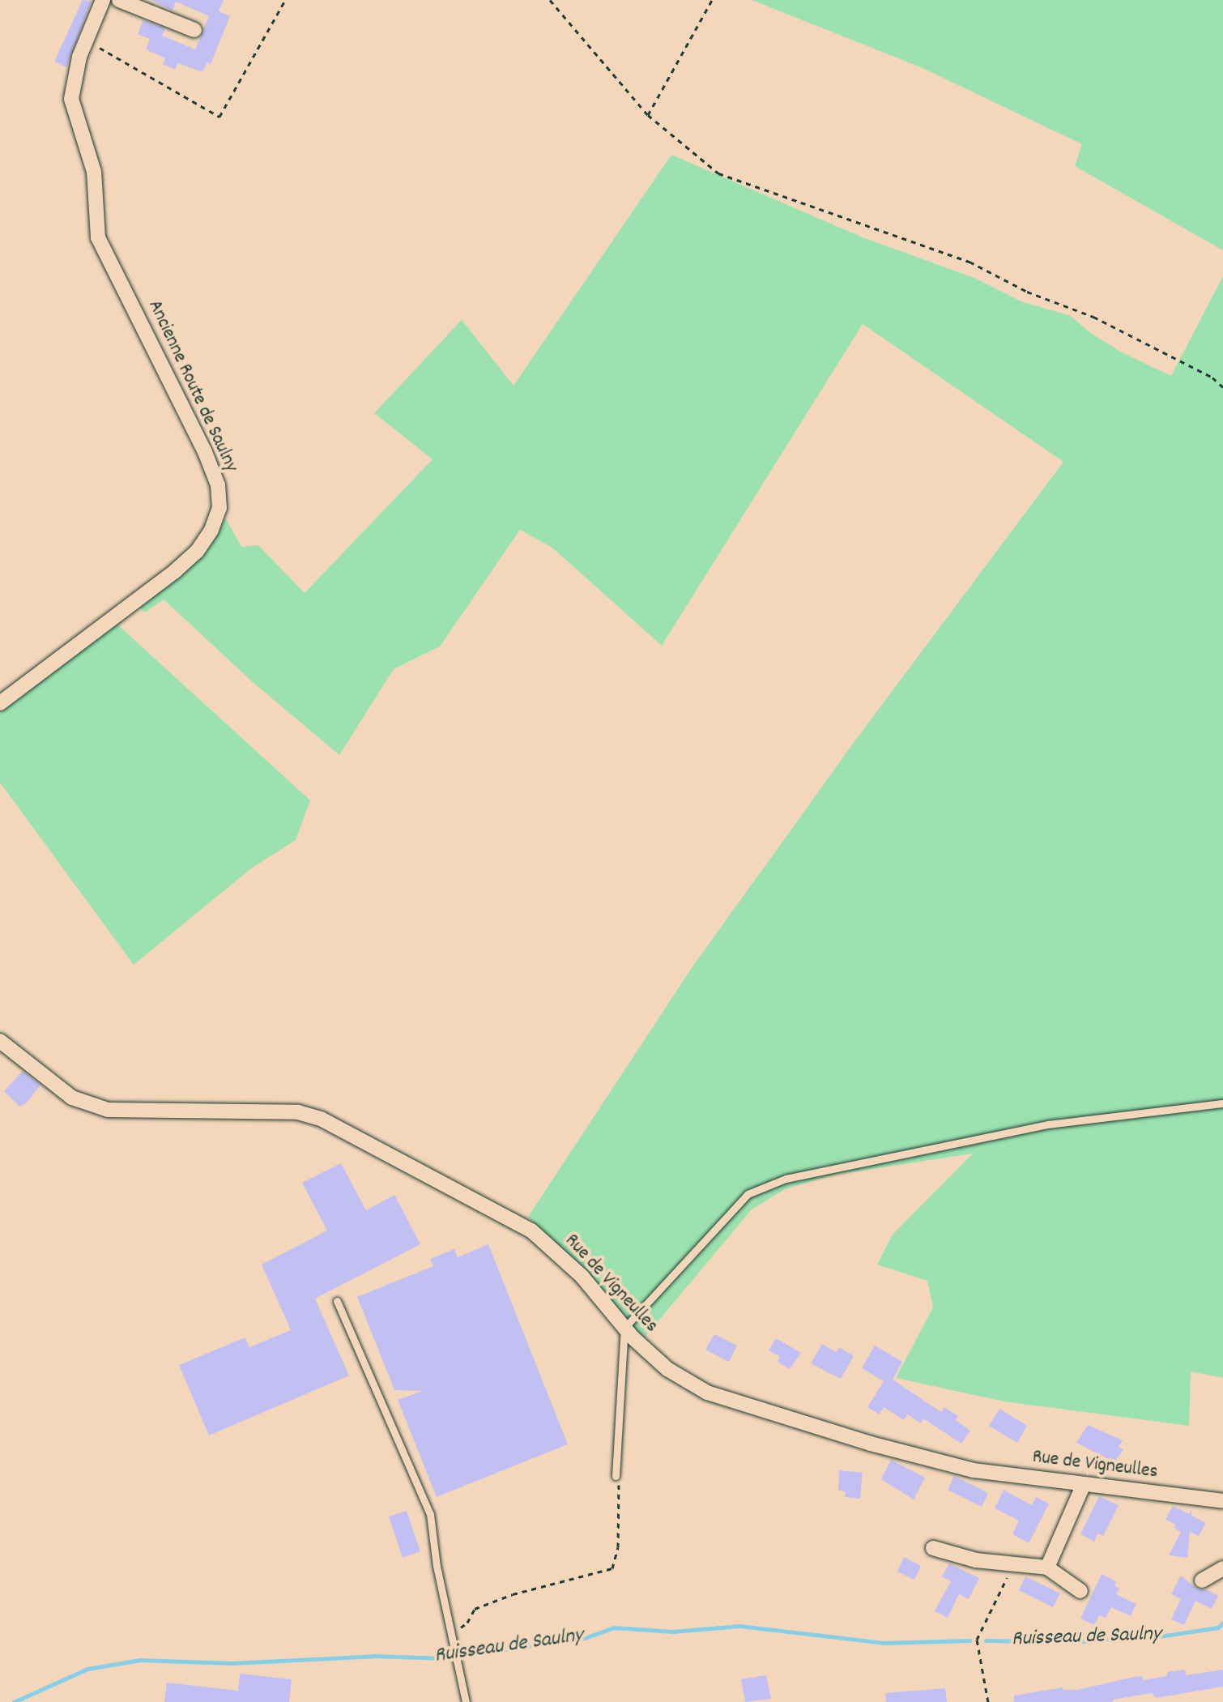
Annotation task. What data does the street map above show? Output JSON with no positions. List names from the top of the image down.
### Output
{
  "streets": {
    "street": ["Ancienne Route de Saulny", "Rue de Vigneulles"]
  },
  "water": ["Ruisseau de Saulny"]
}
